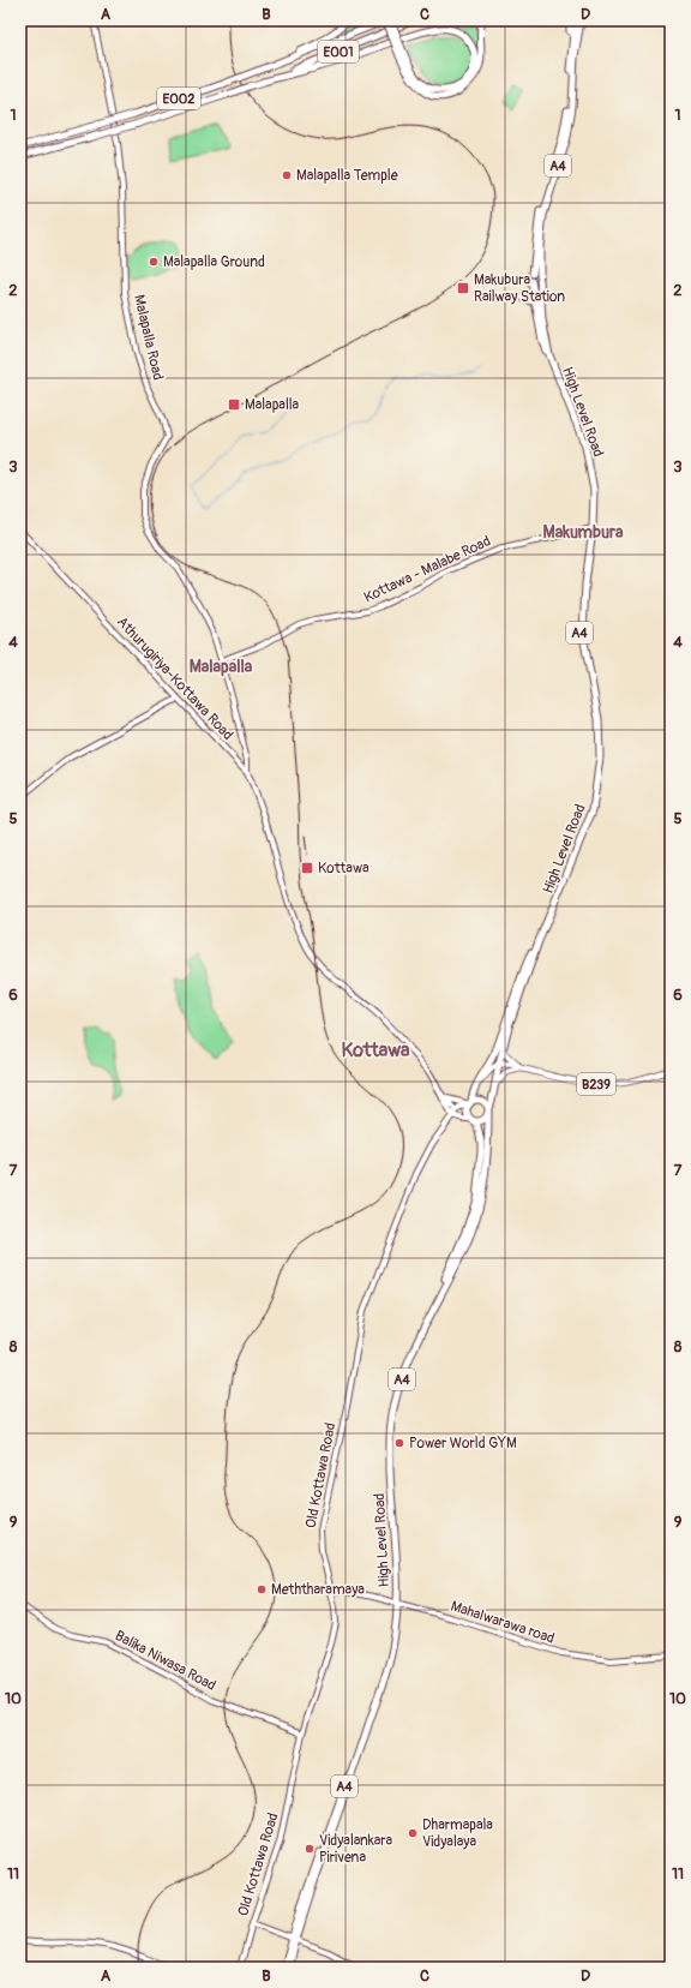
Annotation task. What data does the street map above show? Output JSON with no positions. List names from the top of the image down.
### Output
{
  "streets": {
    "highway": [
      "E001",
      "E002",
      "A4",
      "High Level Road"
    ],
    "main road": ["B239"],
    "street": [
      "Malapalla Road",
      "Kottawa - Malabe Road",
      "Athurugiriya-Kottawa Road",
      "Old Kottawa Road",
      "Mahalwarawa road",
      "Balika Niwasa Road"
    ]
  },
  "crossings": [
    ["E001", "E002"],
    ["A4", "High Level Road"],
    ["Malapalla Road", "Kottawa - Malabe Road"],
    ["Malapalla Road", "Athurugiriya-Kottawa Road"],
    ["High Level Road", "Kottawa - Malabe Road"],
    ["High Level Road", "B239"],
    ["High Level Road", "Mahalwarawa road"],
    ["Athurugiriya-Kottawa Road", "Old Kottawa Road"],
    ["Old Kottawa Road", "Mahalwarawa road"],
    ["Old Kottawa Road", "Balika Niwasa Road"]
  ],
  "districts": ["Makumbura", "Malapalla", "Kottawa"],
  "places": {
    "other": [
      "Malapalla Temple",
      "Malapalla Ground",
      "Power World GYM",
      "Meththaramaya",
      "Dharmapala Vidyalaya",
      "Vidyalankara Pirivena"
    ],
    "transit": ["Makubura Railway Station", "Malapalla", "Kottawa"]
  },
  "grid": {
    "columns": [
      "A",
      "B",
      "C",
      "D"
    ],
    "rows": [
      "1",
      "2",
      "3",
      "4",
      "5",
      "6",
      "7",
      "8",
      "9",
      "10",
      "11"
    ]
  }
}
